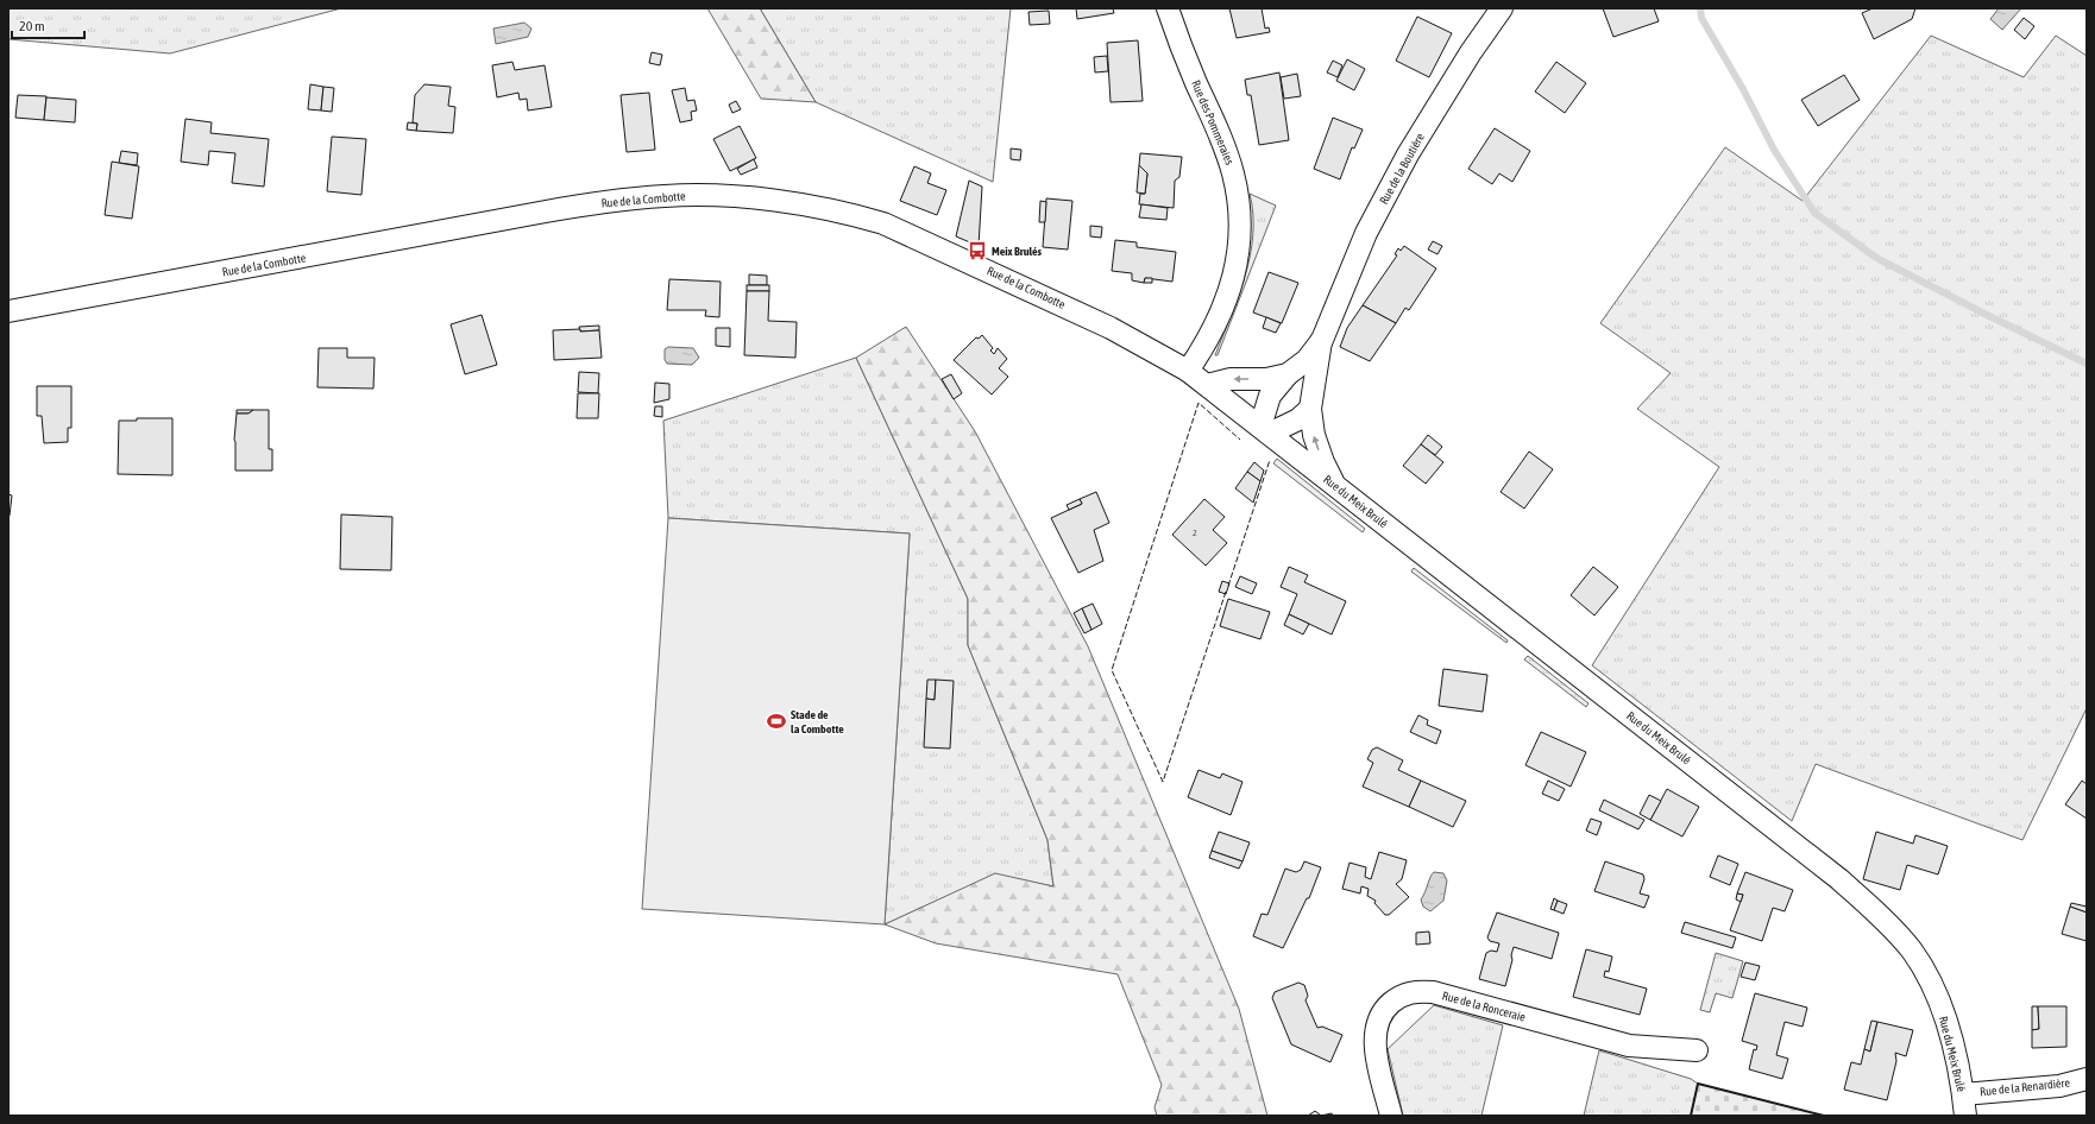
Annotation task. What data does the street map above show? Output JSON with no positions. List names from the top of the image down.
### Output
{
  "streets": {
    "street": [
      "Rue des Pommeraies",
      "Rue de la Boutière",
      "Rue de la Combotte",
      "Rue du Meix Brulé",
      "Rue de la Ronceraie",
      "Rue de la Renardière"
    ]
  },
  "crossings": [
    ["Rue des Pommeraies", "Rue de la Combotte"],
    ["Rue de la Boutière", "Rue de la Combotte"],
    ["Rue de la Boutière", "Rue du Meix Brulé"],
    ["Rue de la Combotte", "Rue du Meix Brulé"],
    ["Rue du Meix Brulé", "Rue de la Renardière"]
  ],
  "places": {
    "bus stop": ["Meix Brulés"],
    "sports": ["Stade de la Combotte"]
  },
  "house_numbers": ["2"],
  "scale_bar": "20 m"
}
